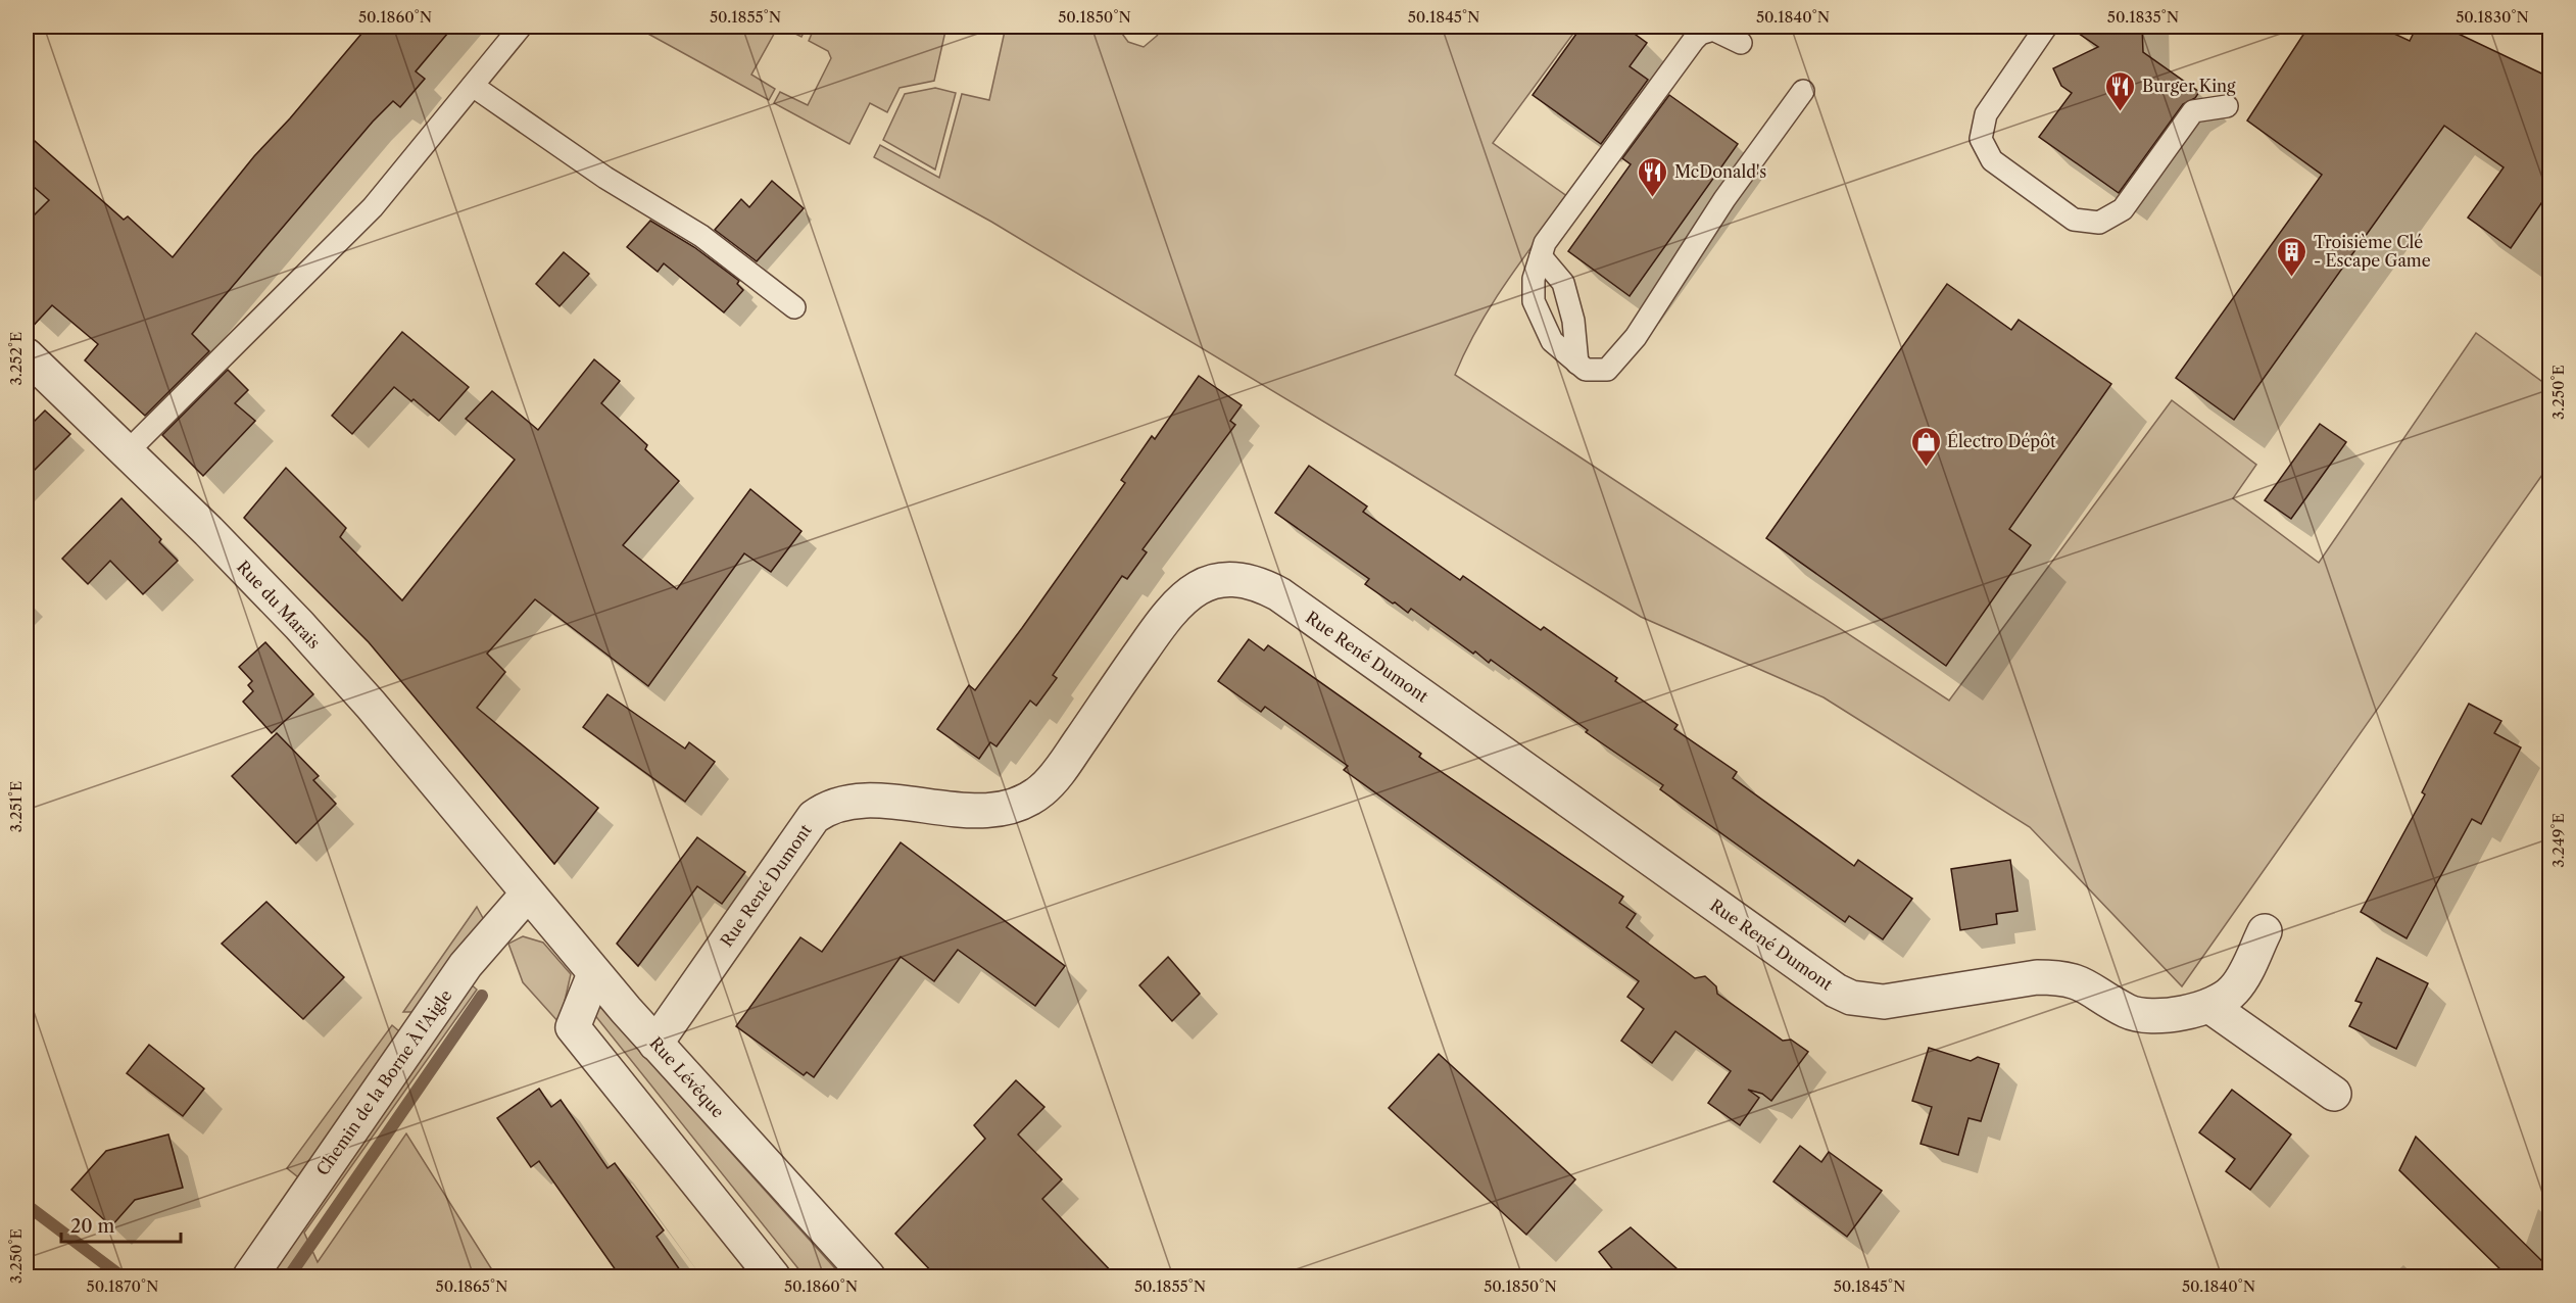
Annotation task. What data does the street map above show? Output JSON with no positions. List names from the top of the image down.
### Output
{
  "streets": {
    "street": [
      "Rue du Marais",
      "Rue René Dumont",
      "Rue Lévêque",
      "Chemin de la Borne À l'Aigle"
    ]
  },
  "crossings": [
    ["Rue du Marais", "Rue Lévêque"],
    ["Rue du Marais", "Chemin de la Borne À l'Aigle"],
    ["Rue René Dumont", "Rue Lévêque"],
    ["Rue Lévêque", "Chemin de la Borne À l'Aigle"]
  ],
  "places": {
    "restaurant": ["Burger King", "McDonald's"],
    "building": ["Troisième Clé - Escape Game"],
    "shop": ["Électro Dépôt"]
  },
  "scale_bar": "20 m",
  "coordinates": [
    "50.1860°N",
    "50.1855°N",
    "50.1850°N",
    "50.1845°N",
    "50.1840°N",
    "50.1835°N",
    "50.1830°N",
    "3.252°E",
    "3.250°E",
    "3.251°E",
    "3.249°E",
    "50.1870°N",
    "50.1865°N"
  ]
}
